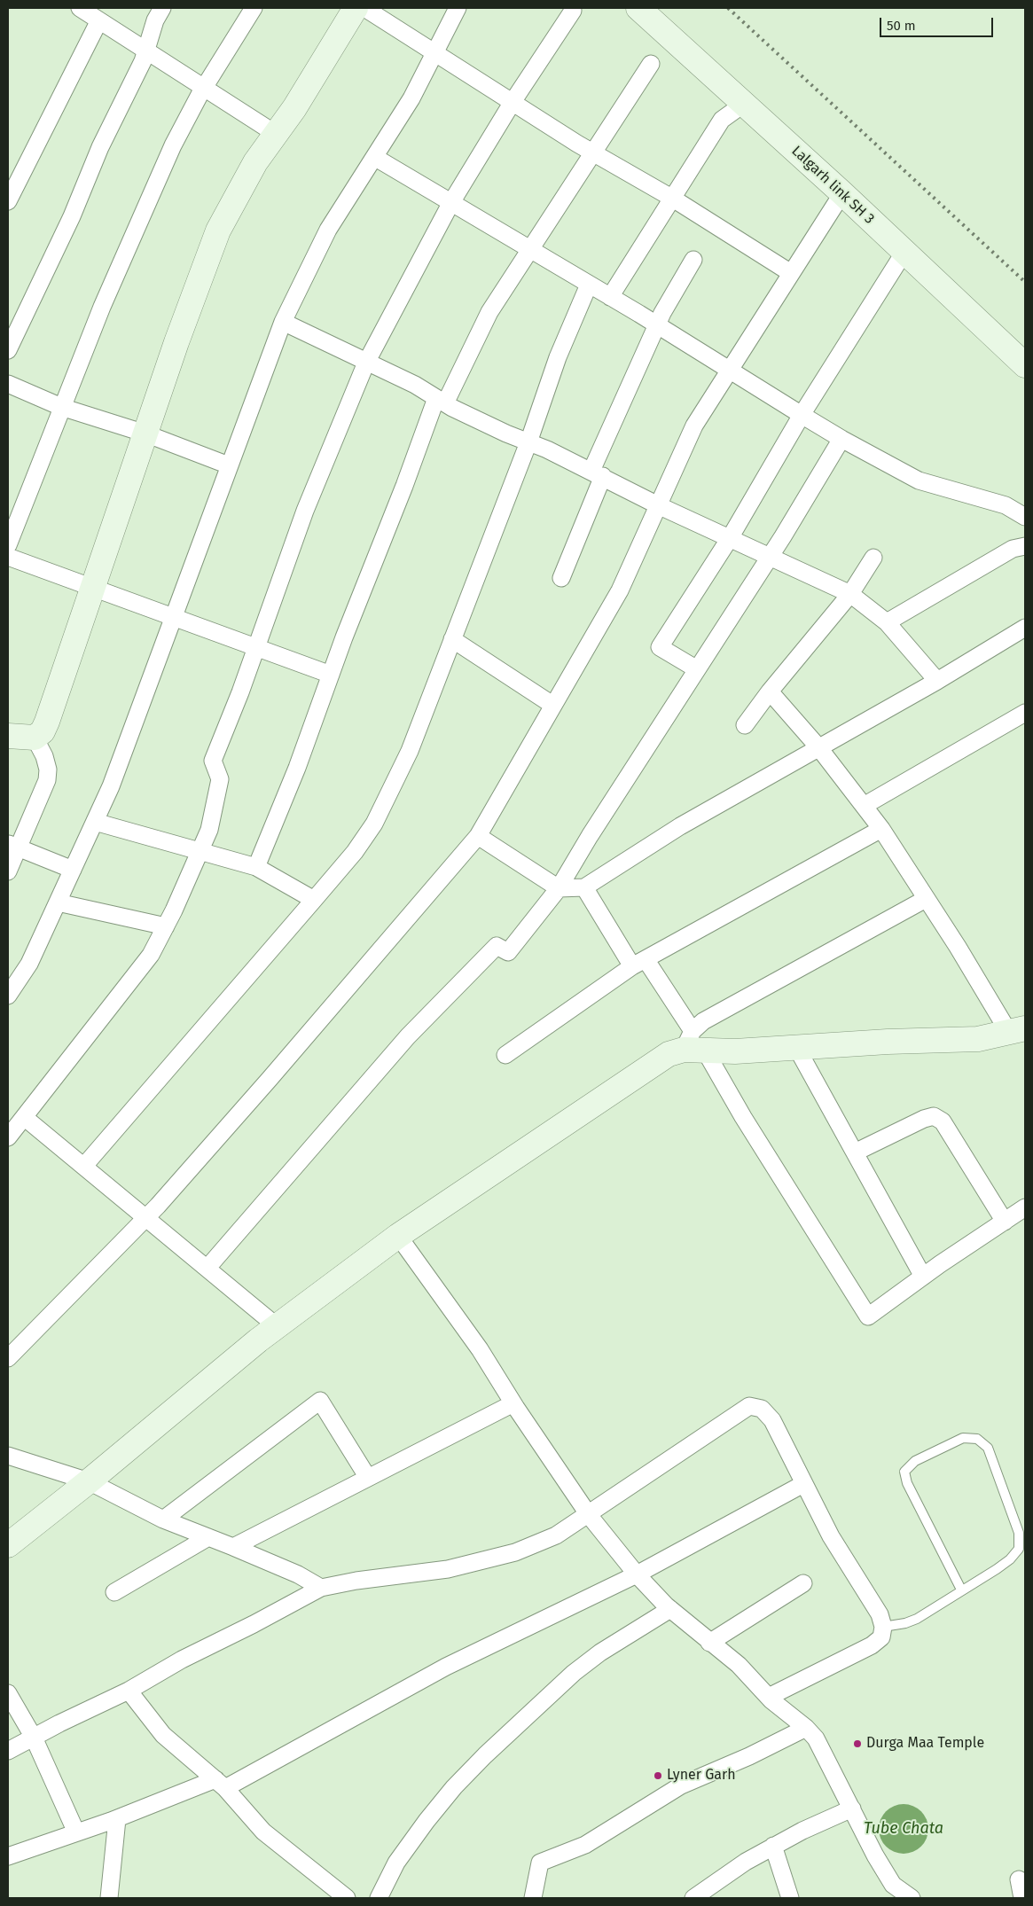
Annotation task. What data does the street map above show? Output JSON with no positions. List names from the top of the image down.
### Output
{
  "streets": {
    "street": ["Lalgarh link SH 3"]
  },
  "water": ["Tube Chata"],
  "places": ["Durga Maa Temple", "Lyner Garh"],
  "scale_bar": "50 m"
}
